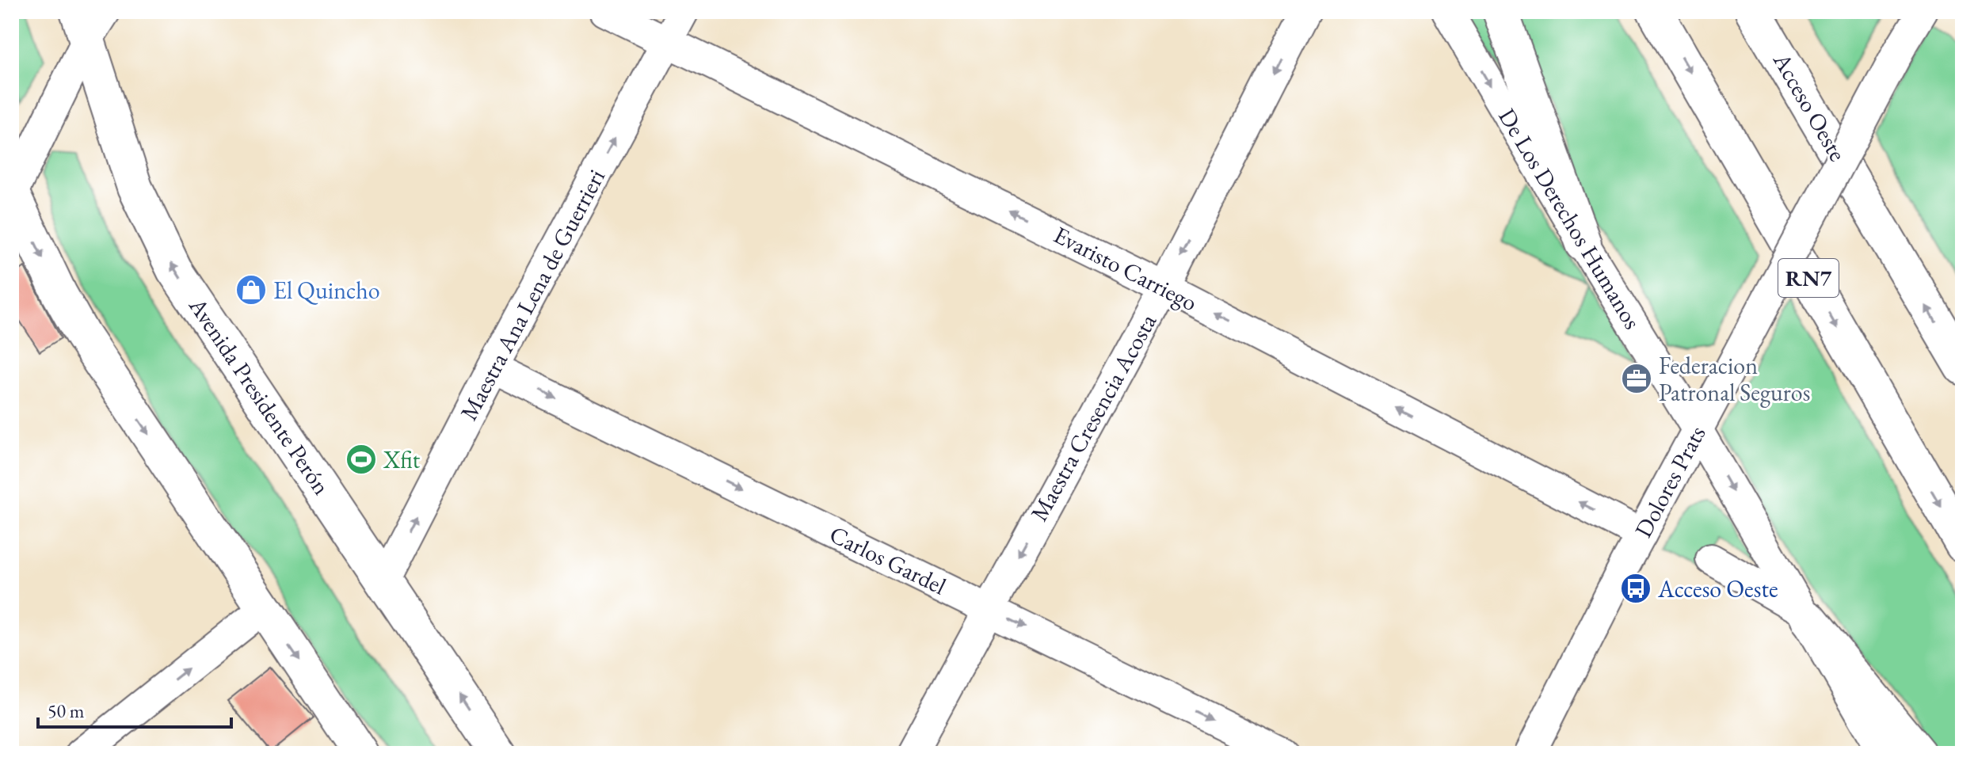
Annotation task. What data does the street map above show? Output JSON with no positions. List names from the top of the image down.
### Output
{
  "streets": {
    "main road": ["Acceso Oeste", "RN7", "Avenida Presidente Perón"],
    "street": [
      "De Los Derechos Humanos",
      "Evaristo Carriego",
      "Maestra Ana Lena de Guerrieri",
      "Maestra Cresencia Acosta",
      "Dolores Prats",
      "Carlos Gardel"
    ]
  },
  "crossings": [
    ["De Los Derechos Humanos", "Dolores Prats"],
    ["Evaristo Carriego", "Maestra Ana Lena de Guerrieri"],
    ["Evaristo Carriego", "Maestra Cresencia Acosta"],
    ["Evaristo Carriego", "Dolores Prats"],
    ["Maestra Ana Lena de Guerrieri", "Avenida Presidente Perón"],
    ["Maestra Ana Lena de Guerrieri", "Carlos Gardel"],
    ["Maestra Cresencia Acosta", "Carlos Gardel"]
  ],
  "one_way": [
    "De Los Derechos Humanos",
    "Evaristo Carriego",
    "Maestra Ana Lena de Guerrieri",
    "Maestra Cresencia Acosta",
    "Carlos Gardel"
  ],
  "places": {
    "shop": ["El Quincho"],
    "office": ["Federacion Patronal Seguros"],
    "sports": ["Xfit"],
    "bus stop": ["Acceso Oeste"]
  },
  "scale_bar": "50 m"
}
